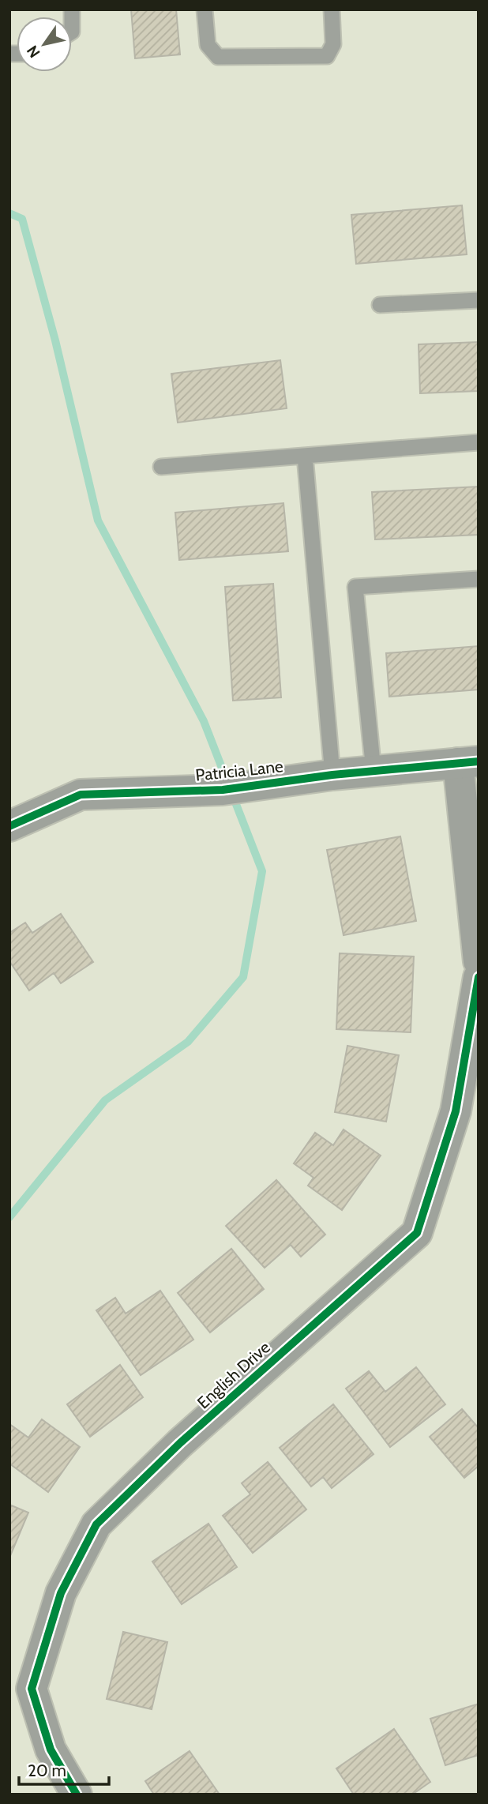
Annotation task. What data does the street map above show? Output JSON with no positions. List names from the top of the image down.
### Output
{
  "streets": {
    "street": ["Patricia Lane", "English Drive"]
  },
  "scale_bar": "20 m",
  "north": "bottom left"
}
